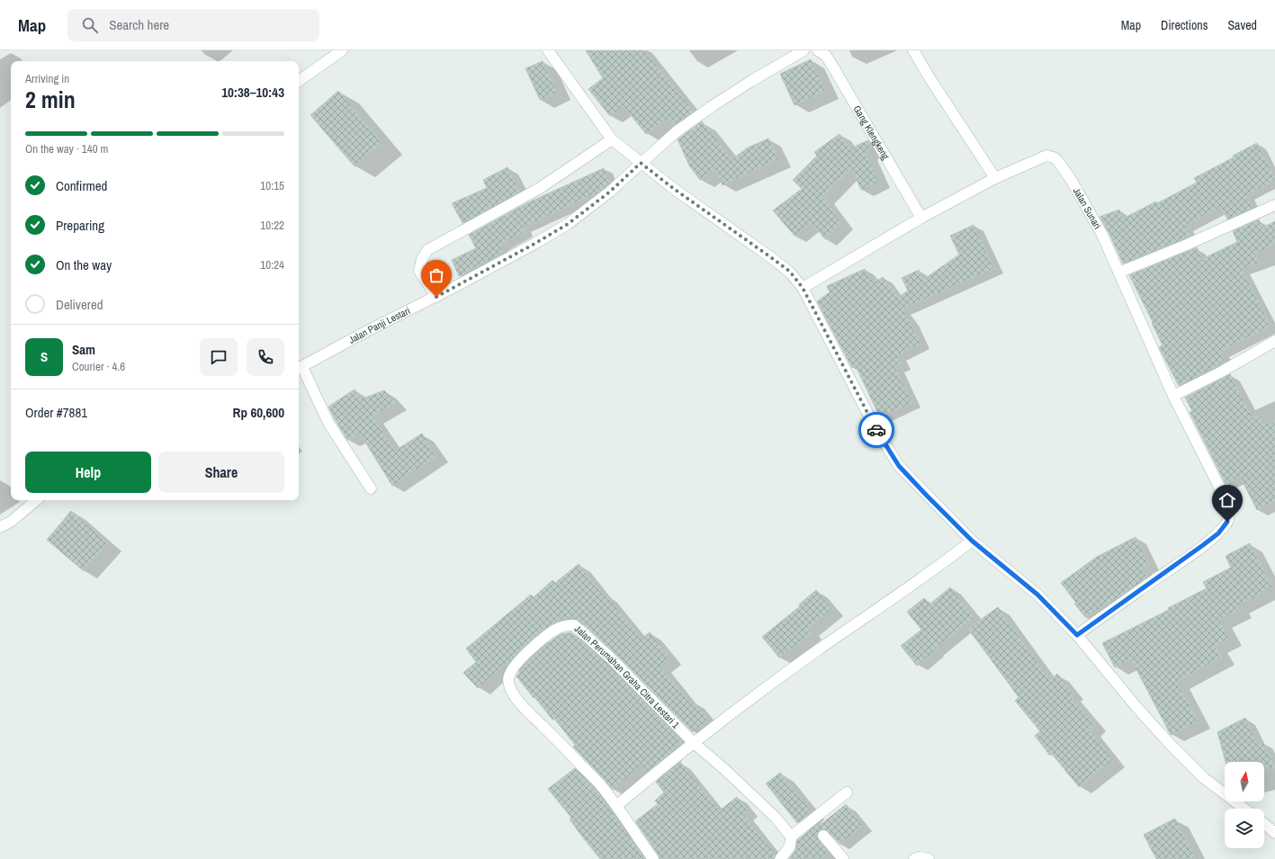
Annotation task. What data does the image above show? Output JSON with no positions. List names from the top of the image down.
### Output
{
  "streets": {
    "street": [
      "Gang Klengkeng",
      "Jalan Sunari",
      "Jalan Panji Lestari",
      "Jalan Perumahan Graha Citra Lestari 1"
    ]
  },
  "crossings": [
    ["Gang Klengkeng", "Jalan Sunari"]
  ],
  "north": "top",
  "page": {
    "header": "Map",
    "search": "Search here",
    "nav": ["Map", "Directions", "Saved"],
    "heading": ["2 min", "Arriving in", "10:38–10:43"],
    "panel": [
      "Sam",
      "Courier · 4.6",
      "Order #7881",
      "Rp 60,600"
    ],
    "bar": "On the way · 140 m",
    "list": [
      ["Confirmed", "10:15"],
      ["Preparing", "10:22"],
      ["On the way", "10:24"],
      "Delivered"
    ],
    "round": "S",
    "buttons": ["Help", "Share"]
  }
}
